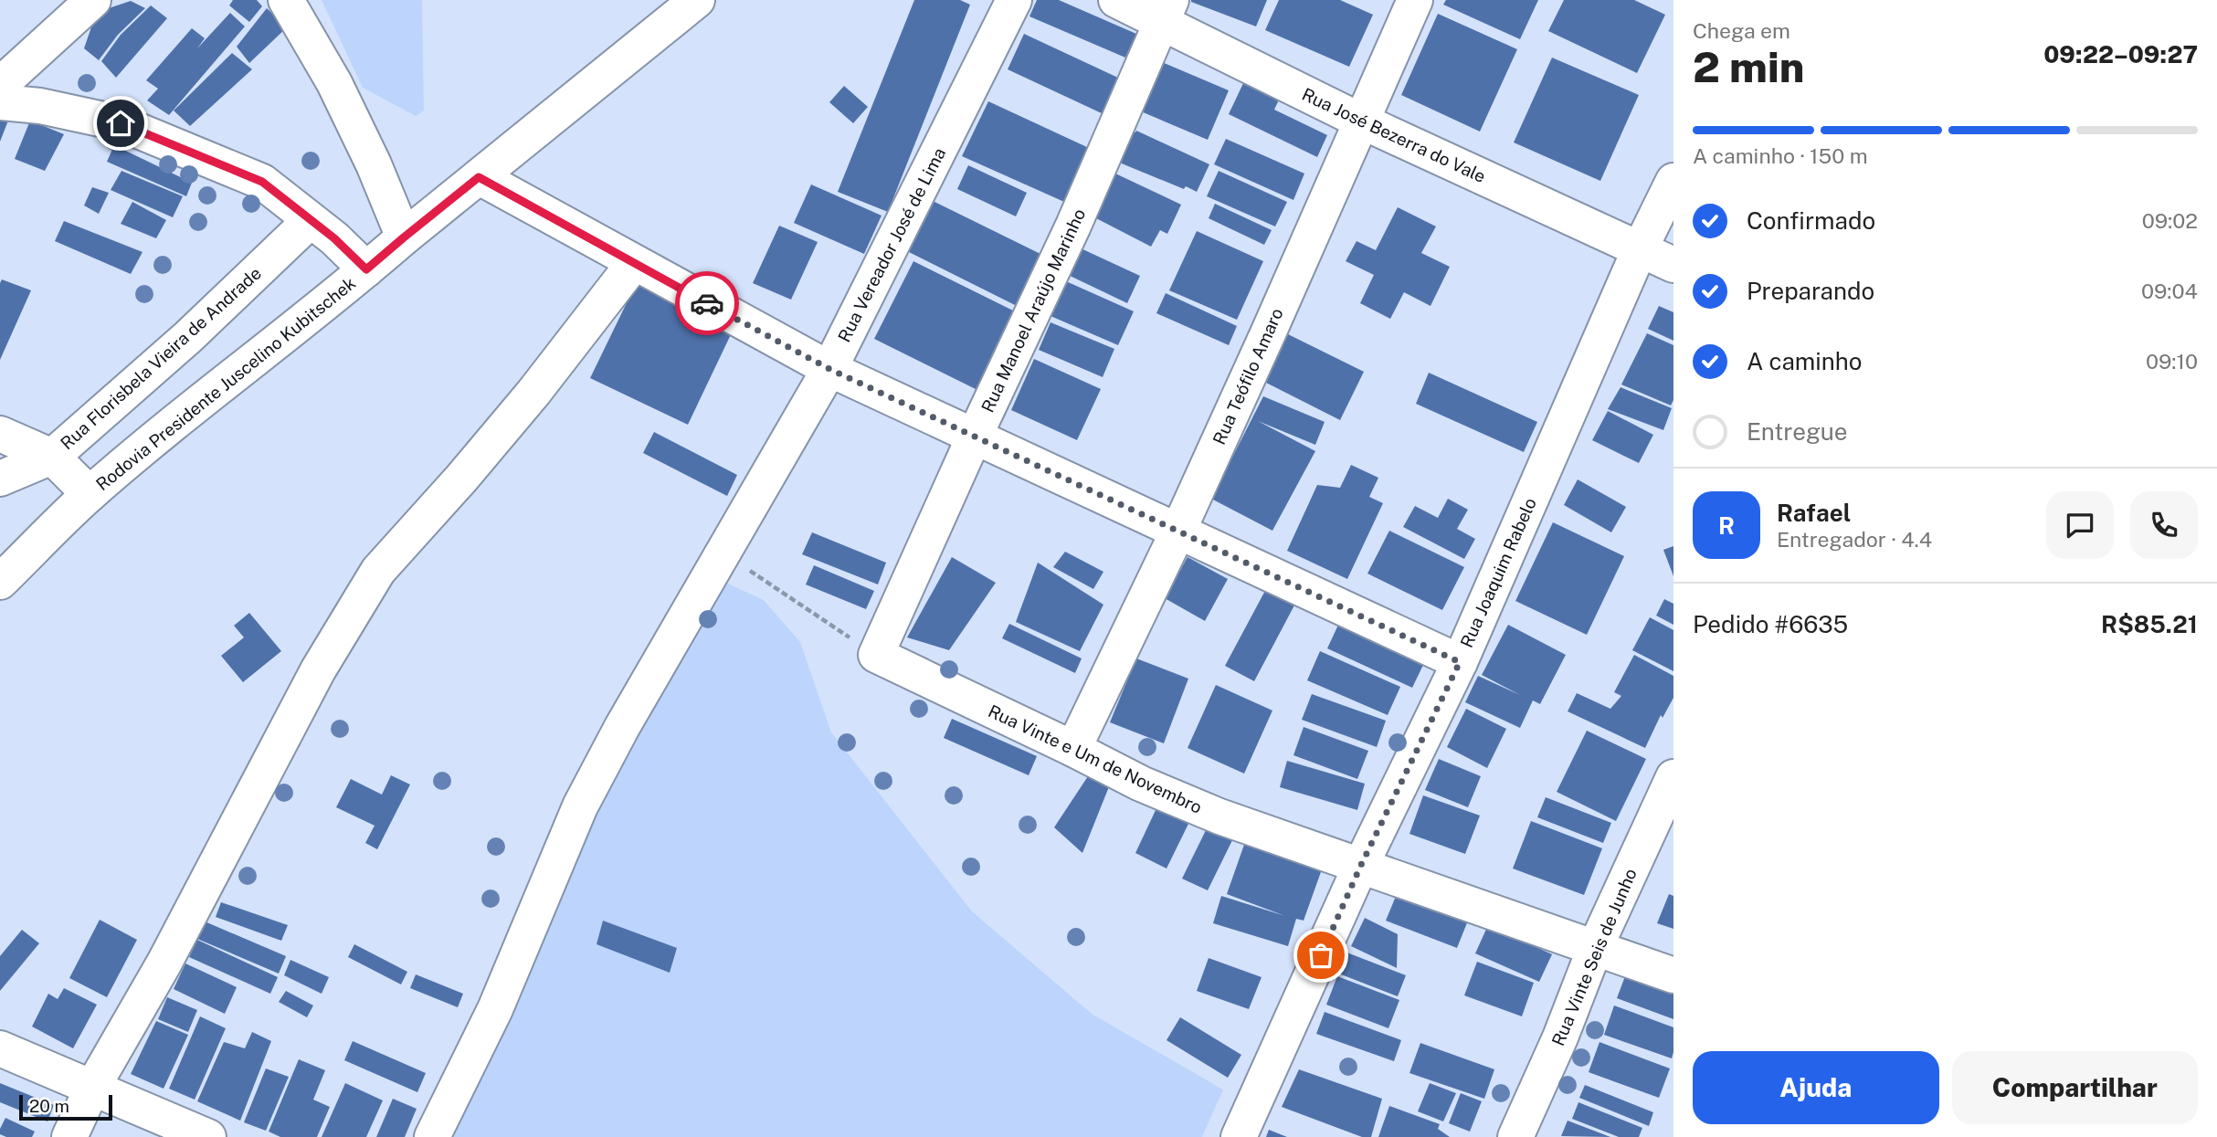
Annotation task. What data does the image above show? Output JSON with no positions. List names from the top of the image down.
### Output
{
  "streets": {
    "main road": [
      "Rua José Bezerra do Vale",
      "Rua Vereador José de Lima",
      "Rua Manoel Araújo Marinho",
      "Rua Florisbela Vieira de Andrade",
      "Rua Teófilo Amaro",
      "Rodovia Presidente Juscelino Kubitschek",
      "Rua Joaquim Rabelo",
      "Rua Vinte e Um de Novembro",
      "Rua Vinte Seis de Junho"
    ]
  },
  "crossings": [
    ["Rua José Bezerra do Vale", "Rua Manoel Araújo Marinho"],
    ["Rua José Bezerra do Vale", "Rua Teófilo Amaro"],
    ["Rua José Bezerra do Vale", "Rua Joaquim Rabelo"],
    ["Rua Manoel Araújo Marinho", "Rua Vinte e Um de Novembro"],
    ["Rua Teófilo Amaro", "Rua Vinte e Um de Novembro"],
    ["Rua Joaquim Rabelo", "Rua Vinte e Um de Novembro"],
    ["Rua Vinte e Um de Novembro", "Rua Vinte Seis de Junho"]
  ],
  "scale_bar": "20 m",
  "page": {
    "heading": ["2 min", "Chega em", "09:22–09:27"],
    "panel": [
      "Rafael",
      "Entregador · 4.4",
      "Pedido #6635",
      "R$85.21"
    ],
    "bar": "A caminho · 150 m",
    "list": [
      ["Confirmado", "09:02"],
      ["Preparando", "09:04"],
      ["A caminho", "09:10"],
      "Entregue"
    ],
    "round": "R",
    "buttons": ["Ajuda", "Compartilhar"],
    "scale": "20 m"
  }
}
